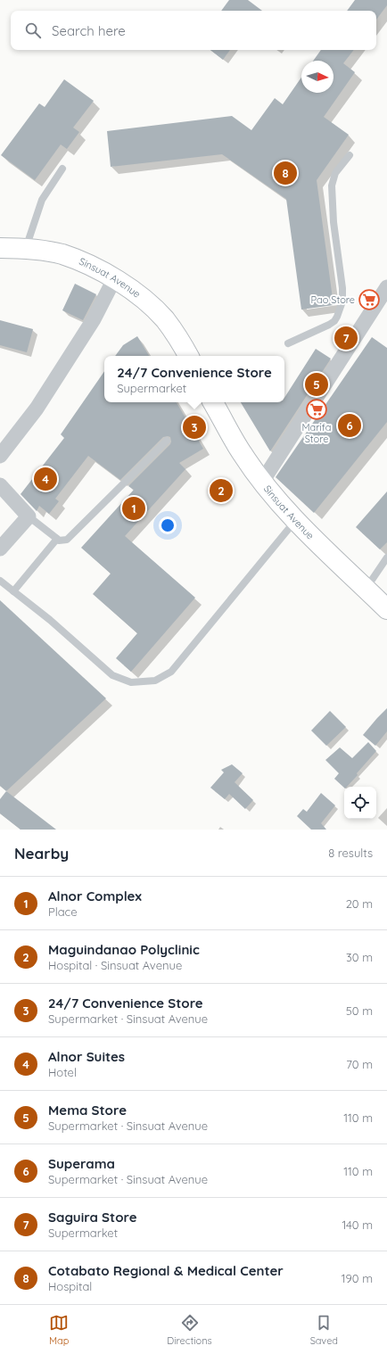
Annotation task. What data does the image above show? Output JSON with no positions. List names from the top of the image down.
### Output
{
  "streets": {
    "main road": ["Sinsuat Avenue"]
  },
  "places": {
    "supermarket": ["Pao Store", "Marifa Store"]
  },
  "north": "right",
  "page": {
    "search": "Search here",
    "pins": [
      "8",
      "7",
      "5",
      "6",
      "3",
      "4",
      "2",
      "1"
    ],
    "popup": ["24/7 Convenience Store", "Supermarket"],
    "heading": ["Nearby", "8 results"],
    "list": [
      {
        "mark": "1",
        "name": "Alnor Complex",
        "note": "Place",
        "value": "20 m"
      },
      {
        "mark": "2",
        "name": "Maguindanao Polyclinic",
        "note": "Hospital · Sinsuat Avenue",
        "value": "30 m"
      },
      {
        "mark": "3",
        "name": "24/7 Convenience Store",
        "note": "Supermarket · Sinsuat Avenue",
        "value": "50 m"
      },
      {
        "mark": "4",
        "name": "Alnor Suites",
        "note": "Hotel",
        "value": "70 m"
      },
      {
        "mark": "5",
        "name": "Mema Store",
        "note": "Supermarket · Sinsuat Avenue",
        "value": "110 m"
      },
      {
        "mark": "6",
        "name": "Superama",
        "note": "Supermarket · Sinsuat Avenue",
        "value": "110 m"
      },
      {
        "mark": "7",
        "name": "Saguira Store",
        "note": "Supermarket",
        "value": "140 m"
      },
      {
        "mark": "8",
        "name": "Cotabato Regional & Medical Center",
        "note": "Hospital",
        "value": "190 m"
      }
    ],
    "nav": ["Map", "Directions", "Saved"]
  }
}
